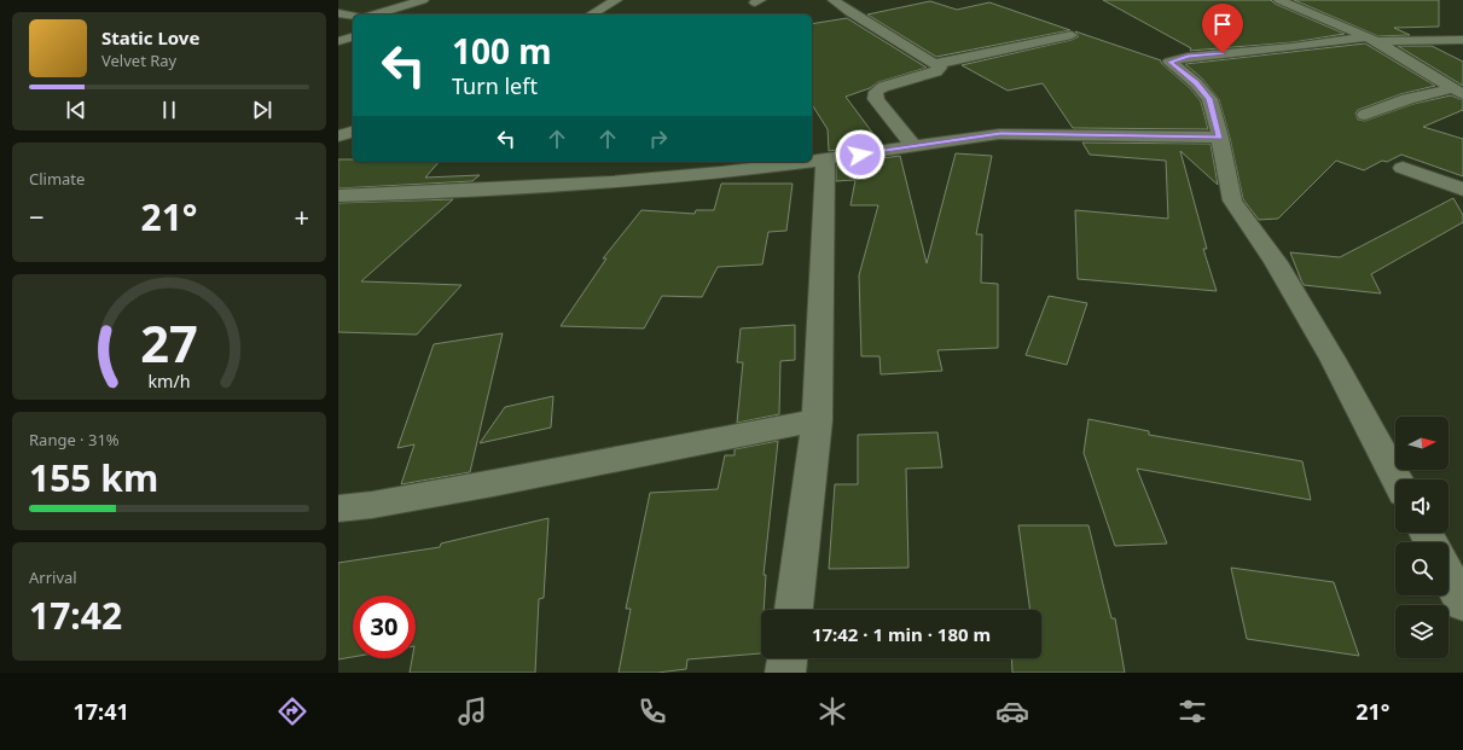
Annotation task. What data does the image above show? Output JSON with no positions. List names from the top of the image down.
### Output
{
  "north": "right",
  "page": {
    "turn": ["100 m", "Turn left"],
    "song": ["Static Love", "Velvet Ray"],
    "tile": [
      "Climate",
      ["Range · 31%", "155 km"],
      ["Arrival", "17:42"]
    ],
    "heat": ["−", "21°", "+"],
    "limit": "30",
    "trip": "17:42 · 1 min · 180 m",
    "tabs": ["17:41", "21°"],
    "gauge": ["27", "km/h"]
  }
}
